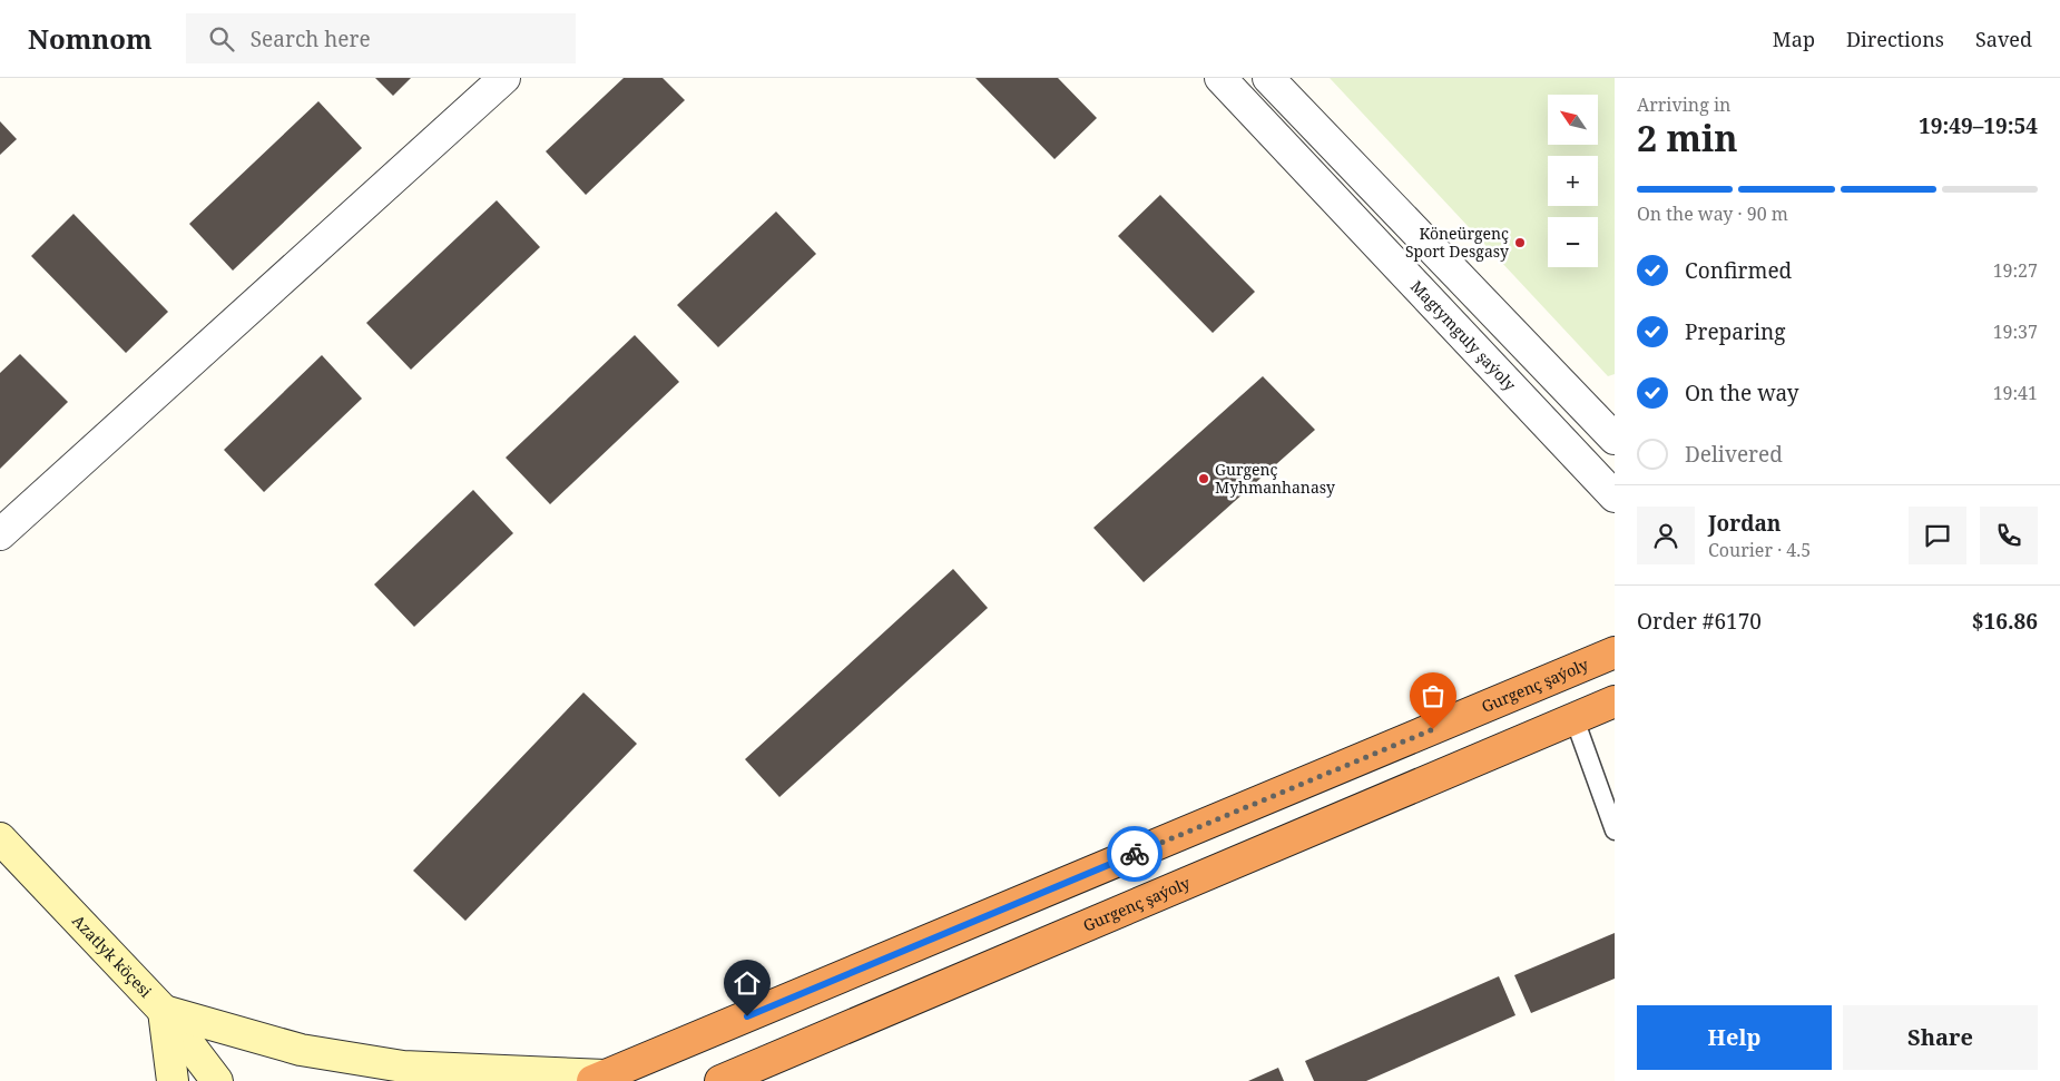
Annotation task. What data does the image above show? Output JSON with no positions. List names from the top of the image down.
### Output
{
  "streets": {
    "highway": ["Gurgenç şaýoly"],
    "street": ["Magtymguly şaýoly", "Azatlyk köçesi"]
  },
  "places": ["Köneürgenç Sport Desgasy", "Gurgenç Myhmanhanasy"],
  "north": "top left",
  "page": {
    "header": "Nomnom",
    "search": "Search here",
    "nav": ["Map", "Directions", "Saved"],
    "heading": ["2 min", "Arriving in", "19:49–19:54"],
    "panel": [
      "Jordan",
      "Courier · 4.5",
      "Order #6170",
      "$16.86"
    ],
    "map_buttons": ["+", "−"],
    "bar": "On the way · 90 m",
    "list": [
      ["Confirmed", "19:27"],
      ["Preparing", "19:37"],
      ["On the way", "19:41"],
      "Delivered"
    ],
    "buttons": ["Help", "Share"]
  }
}
